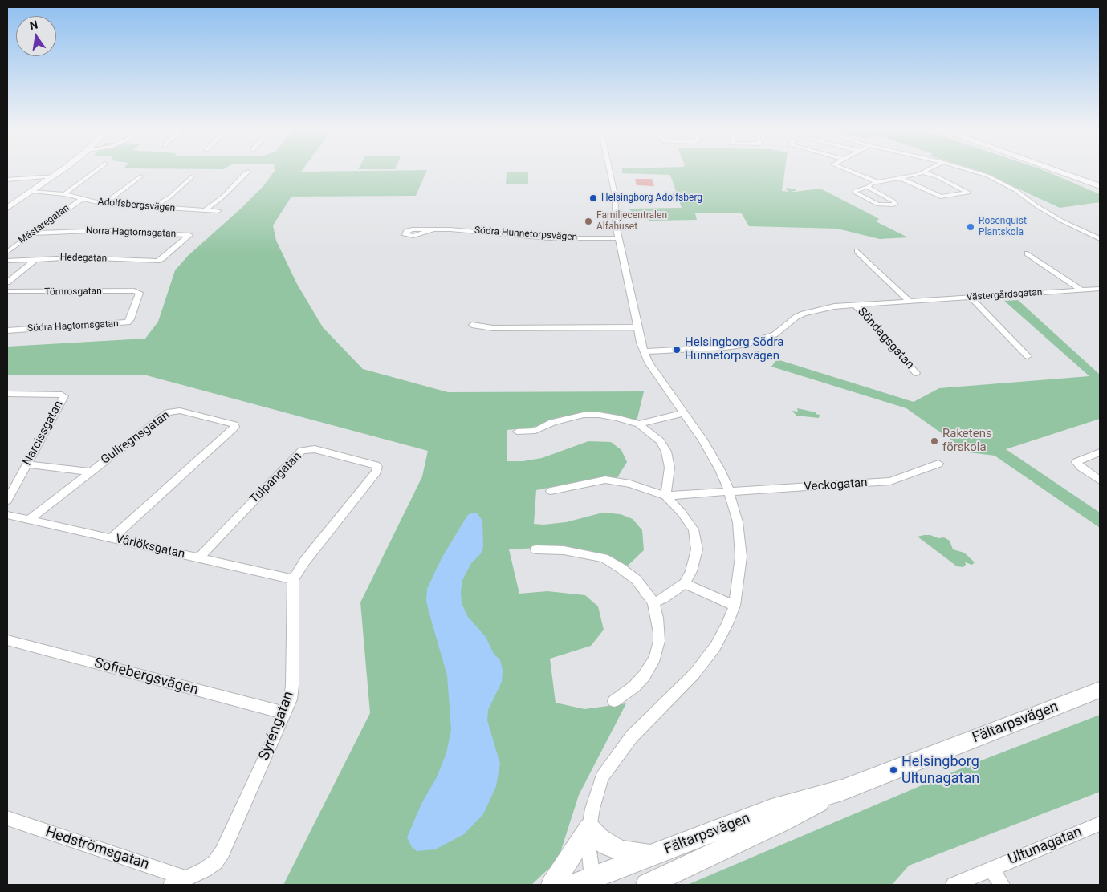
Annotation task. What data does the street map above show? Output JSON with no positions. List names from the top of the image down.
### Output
{
  "streets": {
    "main road": ["Fältarpsvägen"],
    "street": [
      "Adolfsbergsvägen",
      "Mästaregatan",
      "Norra Hagtornsgatan",
      "Södra Hunnetorpsvägen",
      "Hedegatan",
      "Törnrosgatan",
      "Västergårdsgatan",
      "Södra Hagtornsgatan",
      "Söndagsgatan",
      "Narcissgatan",
      "Gullregnsgatan",
      "Tulpangatan",
      "Veckogatan",
      "Vårlöksgatan",
      "Sofiebergsvägen",
      "Syréngatan",
      "Ultunagatan",
      "Hedströmsgatan"
    ]
  },
  "crossings": [
    ["Adolfsbergsvägen", "Mästaregatan"],
    ["Mästaregatan", "Norra Hagtornsgatan"],
    ["Norra Hagtornsgatan", "Hedegatan"],
    ["Törnrosgatan", "Södra Hagtornsgatan"],
    ["Västergårdsgatan", "Söndagsgatan"],
    ["Gullregnsgatan", "Vårlöksgatan"],
    ["Tulpangatan", "Vårlöksgatan"],
    ["Tulpangatan", "Syréngatan"],
    ["Vårlöksgatan", "Syréngatan"],
    ["Sofiebergsvägen", "Syréngatan"],
    ["Syréngatan", "Hedströmsgatan"]
  ],
  "places": [
    "Helsingborg Adolfsberg",
    "Familjecentralen Alfahuset",
    "Rosenquist Plantskola",
    "Helsingborg Södra Hunnetorpsvägen",
    "Raketens förskola",
    "Helsingborg Ultunagatan"
  ],
  "north": "top"
}
